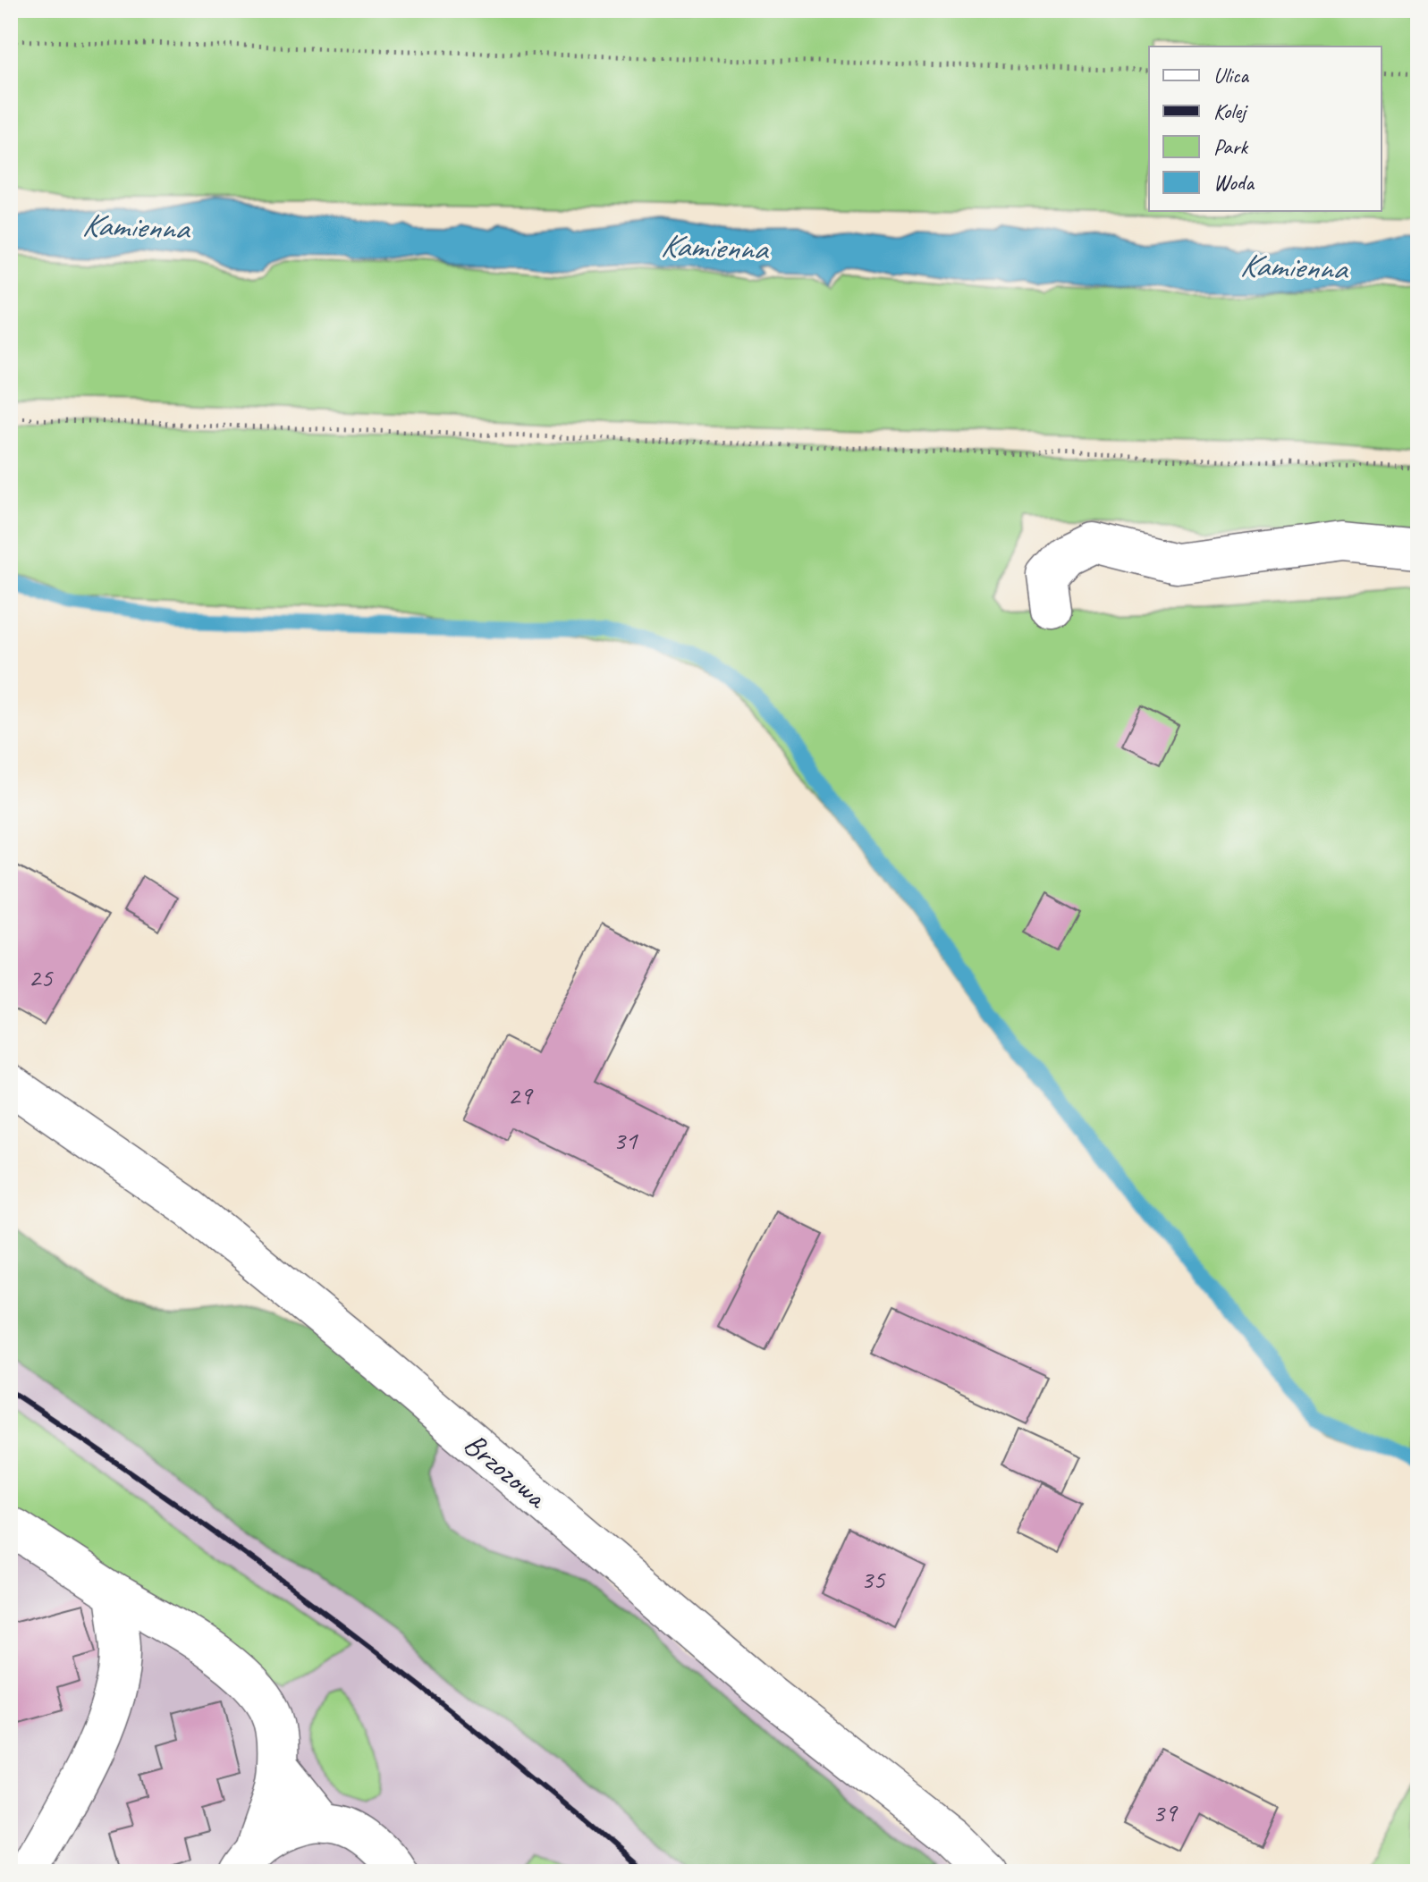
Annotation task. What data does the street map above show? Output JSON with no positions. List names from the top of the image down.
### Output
{
  "streets": {
    "street": ["Brzozowa"]
  },
  "water": ["Kamienna"],
  "house_numbers": [
    "25",
    "29",
    "31",
    "35",
    "39"
  ],
  "legend": [
    "Ulica",
    "Kolej",
    "Park",
    "Woda"
  ]
}
